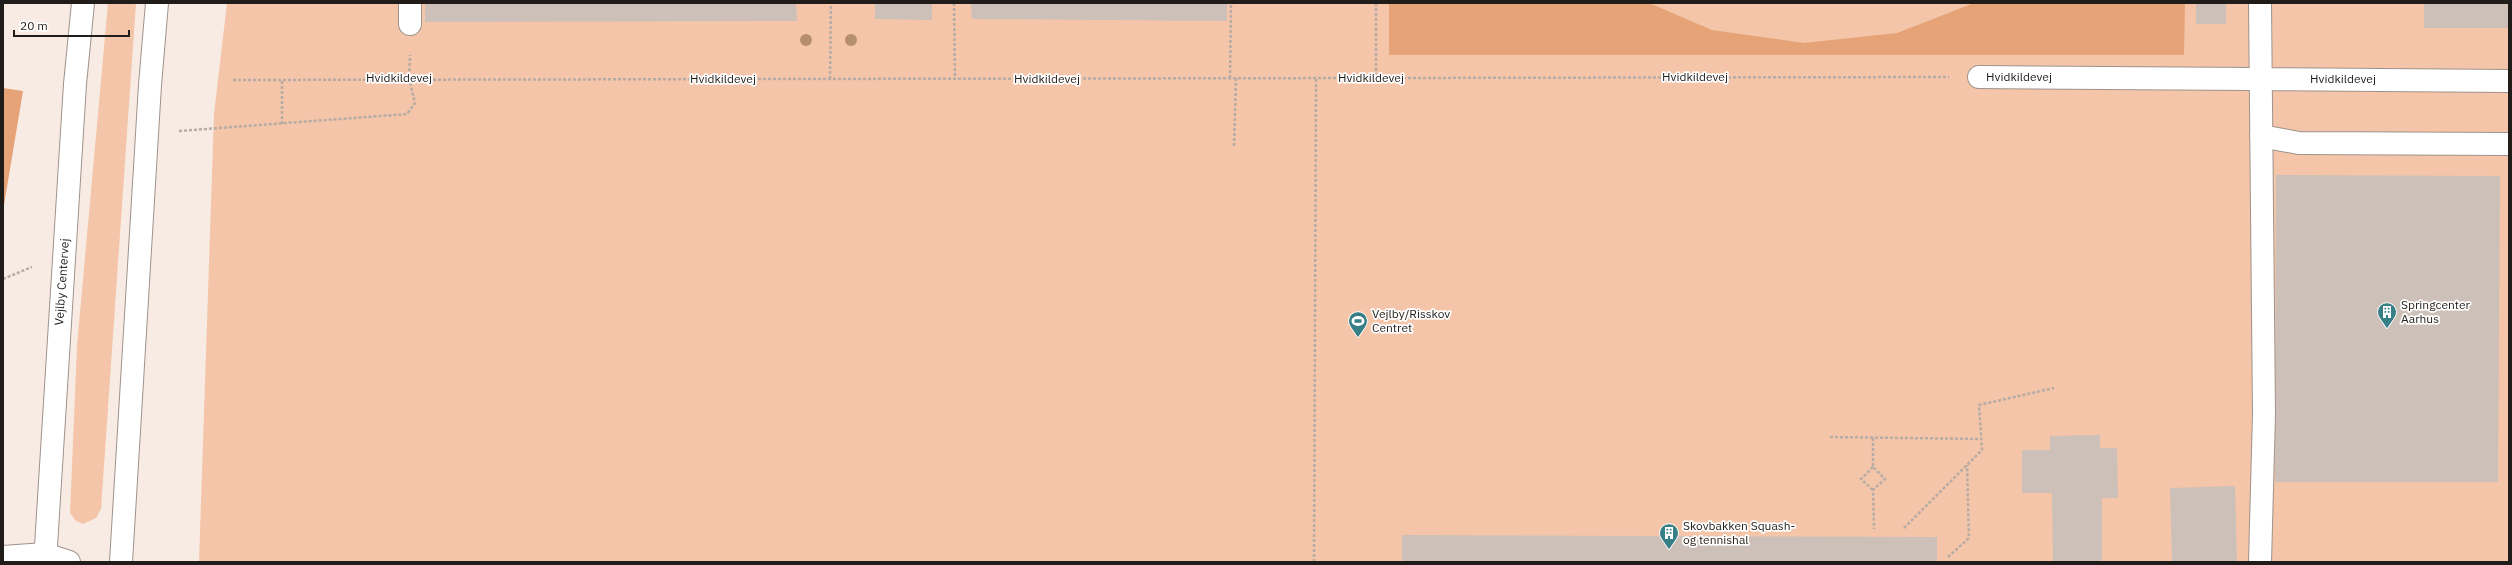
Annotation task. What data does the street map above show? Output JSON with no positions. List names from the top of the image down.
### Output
{
  "streets": {
    "street": ["Hvidkildevej", "Vejlby Centervej"]
  },
  "places": {
    "building": ["Springcenter Aarhus", "Skovbakken Squash- og tennishal"],
    "sports": ["Vejlby/Risskov Centret"]
  },
  "scale_bar": "20 m"
}
